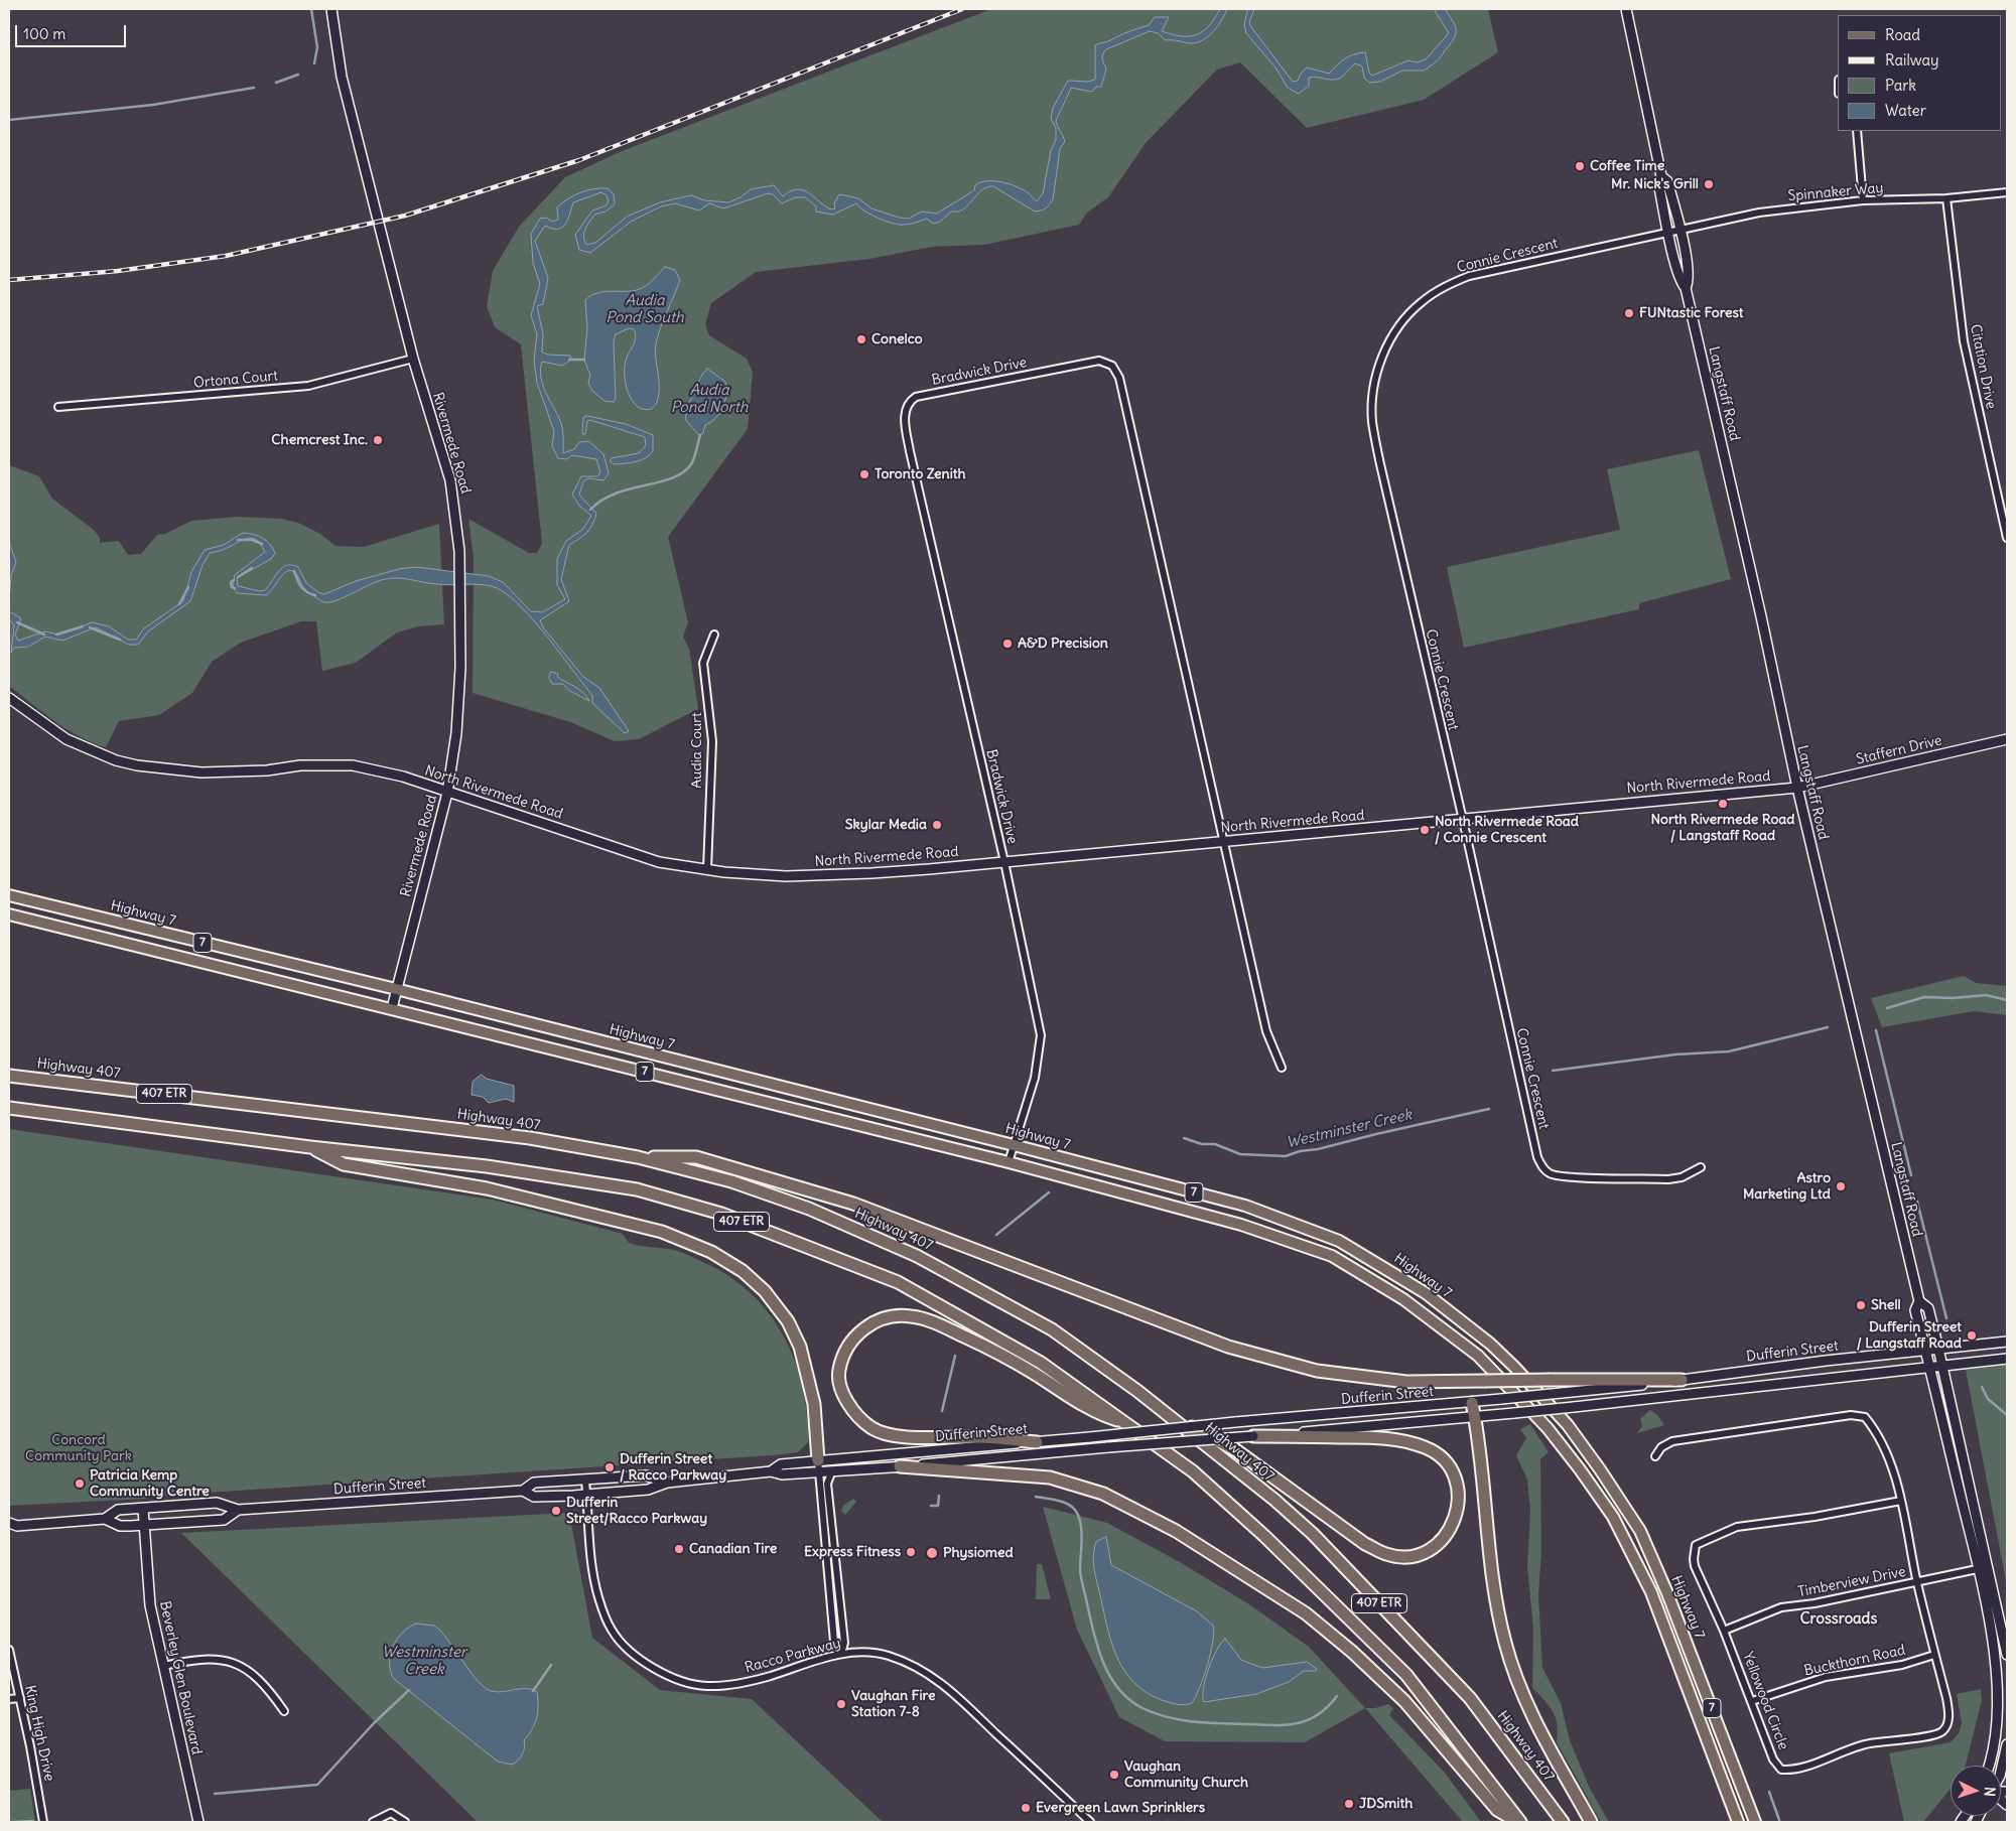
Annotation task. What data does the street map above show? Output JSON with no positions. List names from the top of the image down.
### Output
{
  "streets": {
    "highway": ["Highway 407", "407 ETR"],
    "main road": [
      "Langstaff Road",
      "Rivermede Road",
      "Staffern Drive",
      "North Rivermede Road",
      "Highway 7",
      "7",
      "Dufferin Street",
      "Beverley Glen Boulevard"
    ],
    "street": [
      "Spinnaker Way",
      "Connie Crescent",
      "Citation Drive",
      "Bradwick Drive",
      "Ortona Court",
      "Audia Court",
      "Timberview Drive",
      "Racco Parkway",
      "Buckthorn Road",
      "Yellowood Circle",
      "King High Drive"
    ]
  },
  "crossings": [
    ["Spinnaker Way", "Connie Crescent"],
    ["Spinnaker Way", "Citation Drive"],
    ["Spinnaker Way", "Langstaff Road"],
    ["Connie Crescent", "Langstaff Road"],
    ["Connie Crescent", "North Rivermede Road"],
    ["Bradwick Drive", "North Rivermede Road"],
    ["Bradwick Drive", "Highway 7"],
    ["Ortona Court", "Rivermede Road"],
    ["Langstaff Road", "Staffern Drive"],
    ["Langstaff Road", "North Rivermede Road"],
    ["Langstaff Road", "Dufferin Street"],
    ["Langstaff Road", "Timberview Drive"],
    ["Rivermede Road", "North Rivermede Road"],
    ["Rivermede Road", "Highway 7"],
    ["Audia Court", "North Rivermede Road"],
    ["Staffern Drive", "North Rivermede Road"],
    ["Dufferin Street", "Racco Parkway"],
    ["Dufferin Street", "Beverley Glen Boulevard"],
    ["Timberview Drive", "Yellowood Circle"],
    ["Buckthorn Road", "Yellowood Circle"]
  ],
  "districts": ["Crossroads"],
  "water": ["Audia Pond South", "Audia Pond North", "Westminster Creek"],
  "parks": ["Concord Community Park"],
  "places": [
    "Coffee Time",
    "Mr. Nick's Grill",
    "FUNtastic Forest",
    "Conelco",
    "Chemcrest Inc.",
    "Toronto Zenith",
    "A&D Precision",
    "North Rivermede Road / Langstaff Road",
    "Skylar Media",
    "North Rivermede Road / Connie Crescent",
    "Astro Marketing Ltd",
    "Shell",
    "Dufferin Street / Langstaff Road",
    "Dufferin Street / Racco Parkway",
    "Patricia Kemp Community Centre",
    "Dufferin Street/Racco Parkway",
    "Canadian Tire",
    "Express Fitness",
    "Physiomed",
    "Vaughan Fire Station 7-8",
    "Vaughan Community Church",
    "JDSmith",
    "Evergreen Lawn Sprinklers"
  ],
  "legend": [
    "Road",
    "Railway",
    "Park",
    "Water"
  ],
  "scale_bar": "100 m",
  "north": "right"
}
